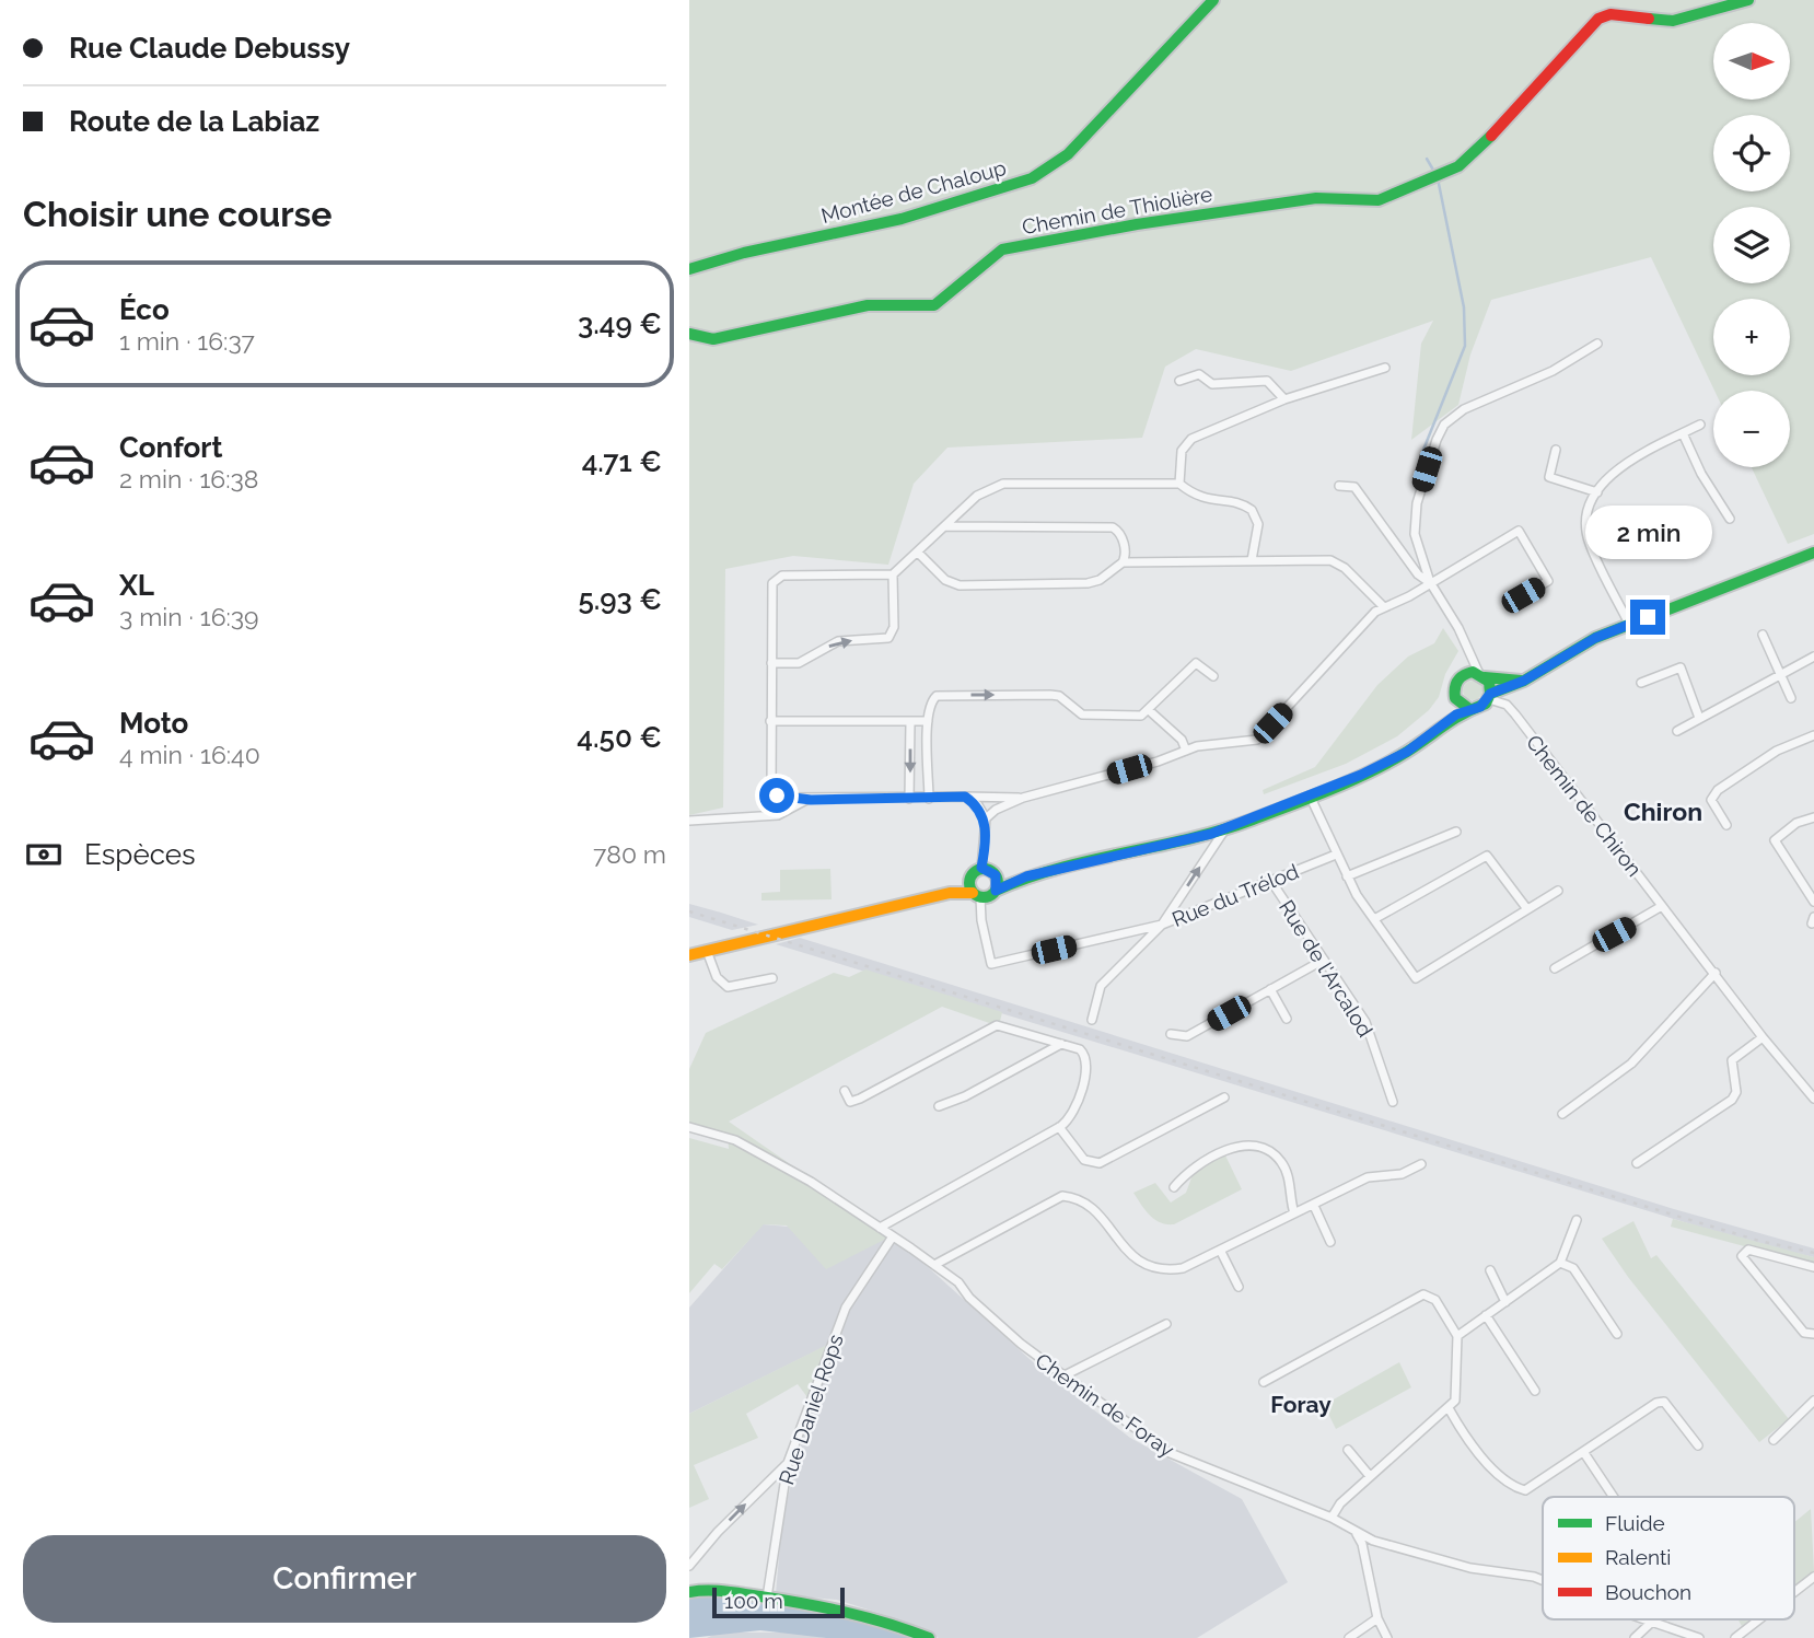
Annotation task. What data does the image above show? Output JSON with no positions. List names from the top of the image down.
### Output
{
  "streets": {
    "main road": ["Montée de Chaloup", "Chemin de Thiolière"],
    "street": [
      "Chemin de Chiron",
      "Rue du Trélod",
      "Rue de l'Arcalod",
      "Chemin de Foray",
      "Rue Daniel Rops"
    ]
  },
  "crossings": [
    ["Rue du Trélod", "Rue de l'Arcalod"],
    ["Chemin de Foray", "Rue Daniel Rops"]
  ],
  "districts": ["Chiron", "Foray"],
  "legend": ["Fluide", "Ralenti", "Bouchon"],
  "scale_bar": "100 m",
  "north": "right",
  "page": {
    "banner": ["Rue Claude Debussy", "Route de la Labiaz"],
    "map_buttons": ["+", "−"],
    "heading": "Choisir une course",
    "list": [
      {
        "name": "Éco",
        "note": "1 min · 16:37",
        "value": "3.49 €"
      },
      {
        "name": "Confort",
        "note": "2 min · 16:38",
        "value": "4.71 €"
      },
      {
        "name": "XL",
        "note": "3 min · 16:39",
        "value": "5.93 €"
      },
      {
        "name": "Moto",
        "note": "4 min · 16:40",
        "value": "4.50 €"
      }
    ],
    "bubble": "2 min",
    "pay": ["Espèces", "780 m"],
    "buttons": "Confirmer",
    "scale": "100 m"
  }
}
